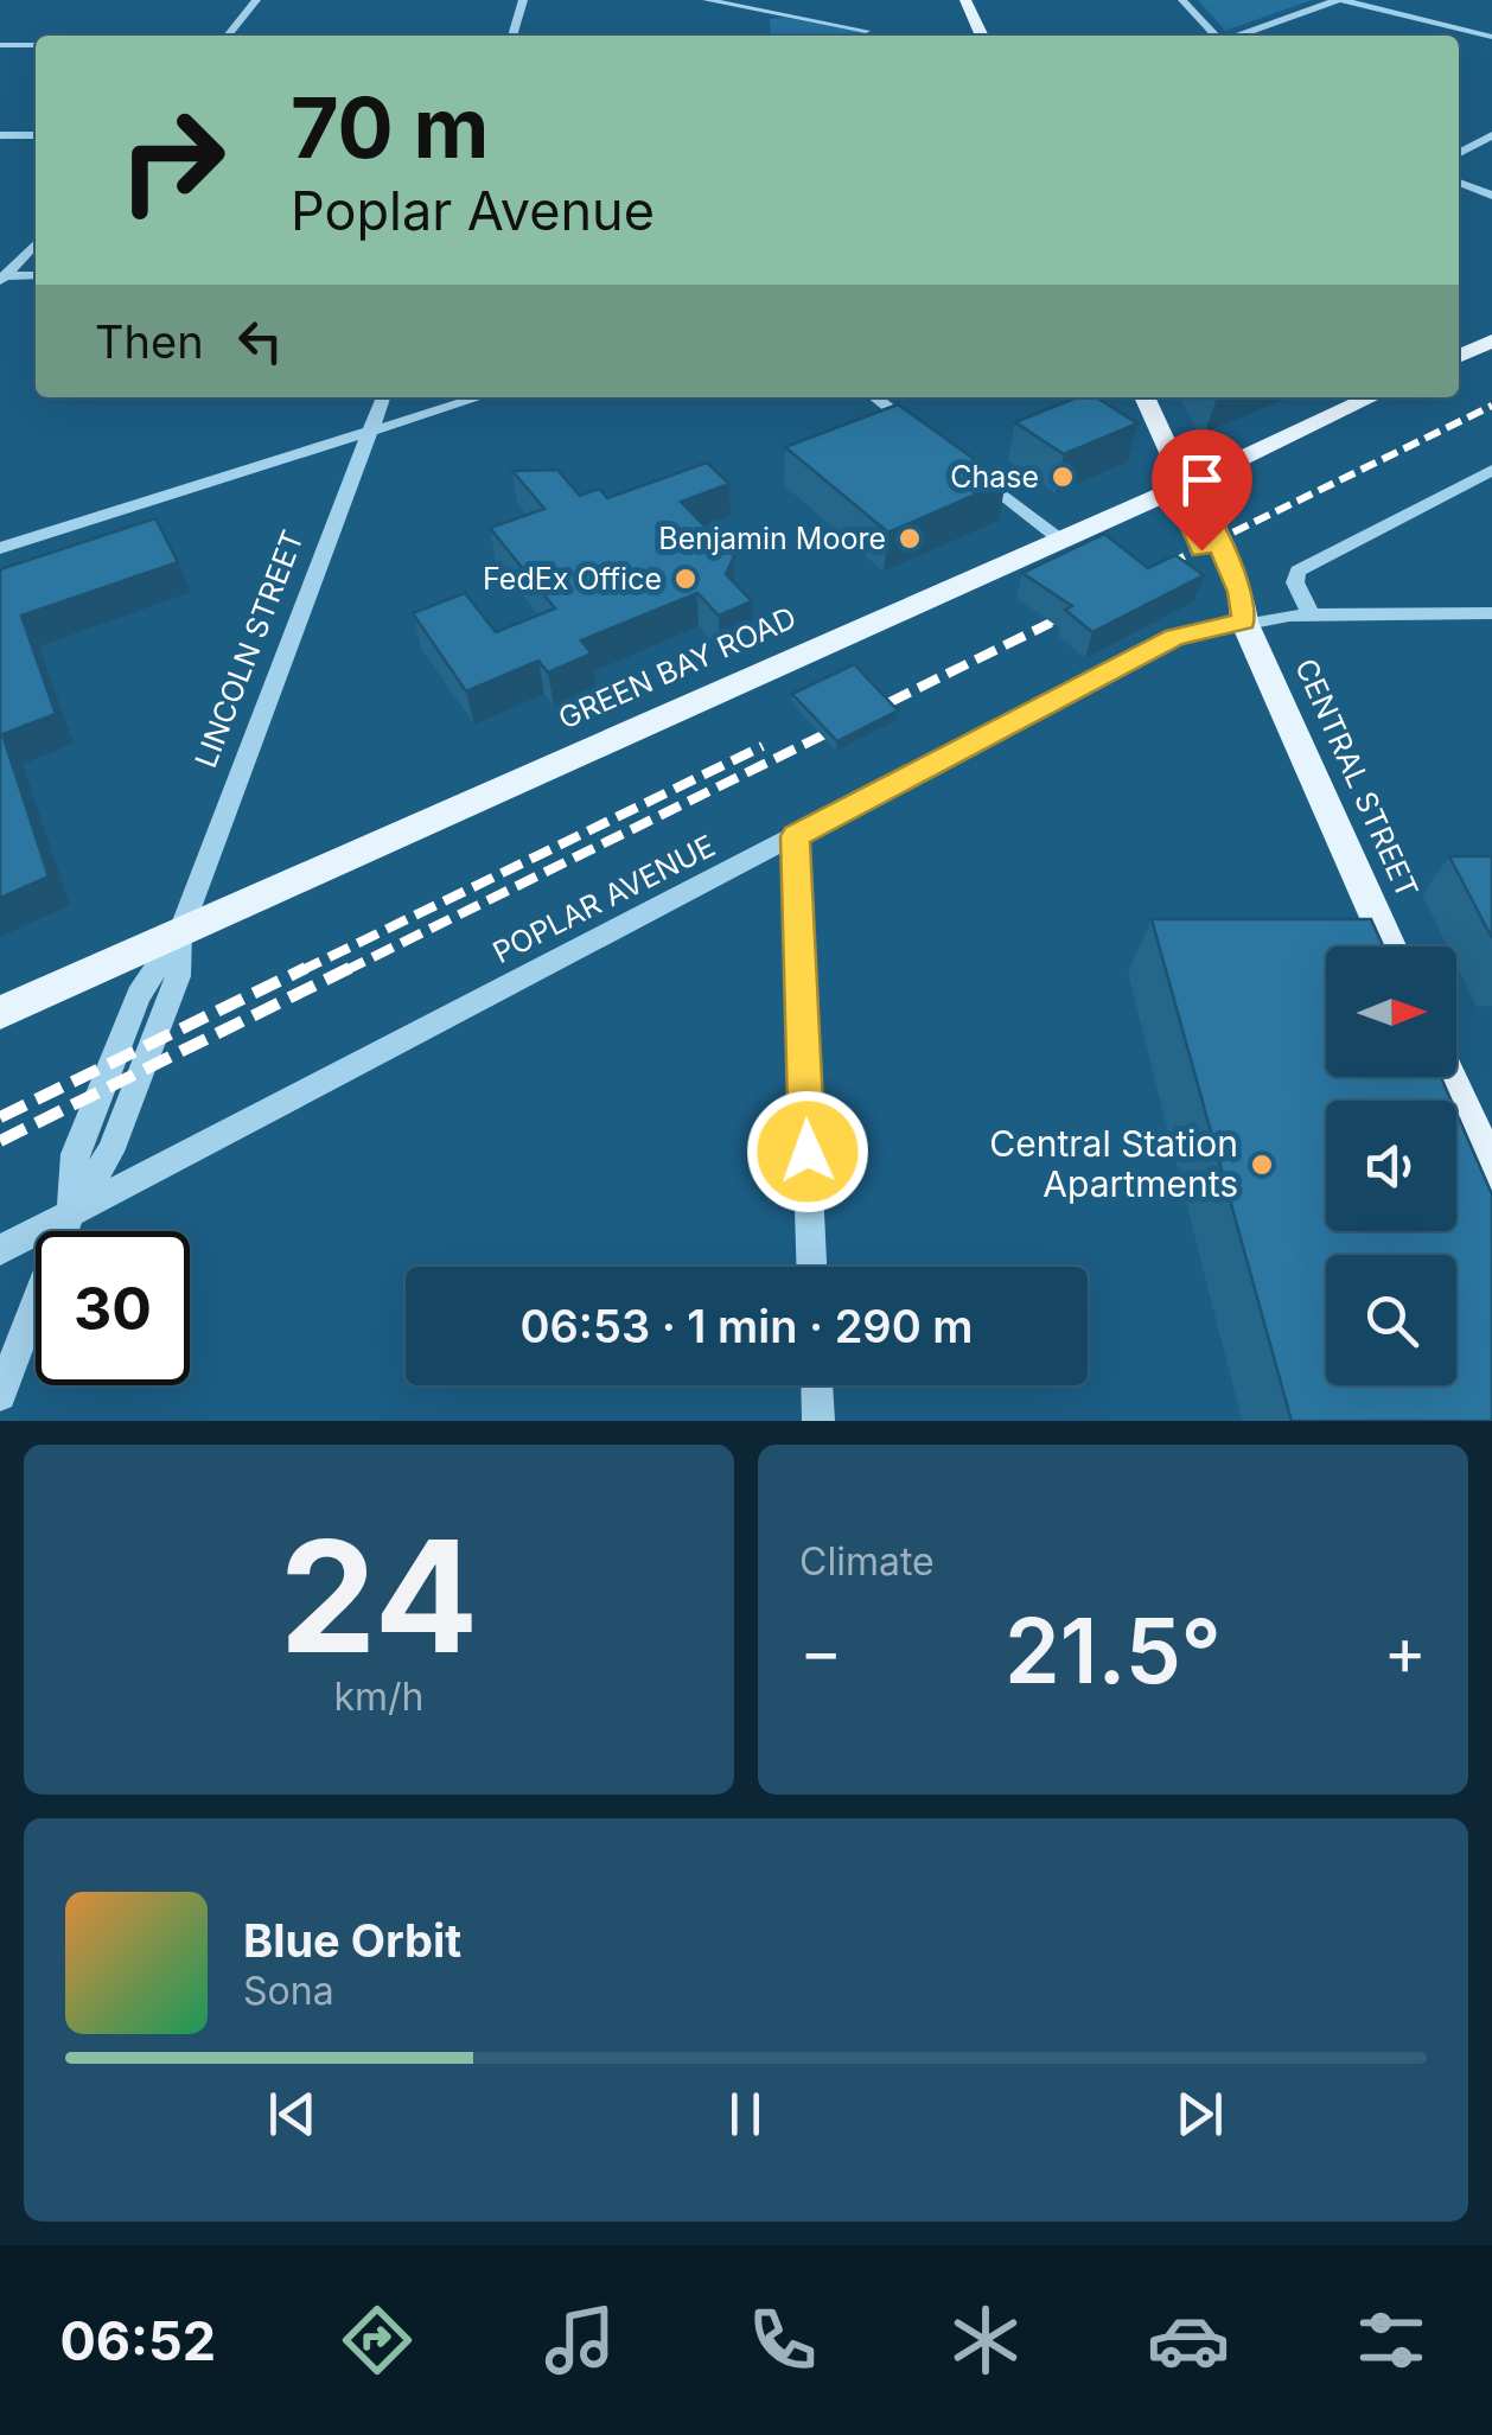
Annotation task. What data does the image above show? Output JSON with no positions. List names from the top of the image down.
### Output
{
  "streets": {
    "main road": ["GREEN BAY ROAD", "CENTRAL STREET"],
    "street": ["LINCOLN STREET", "POPLAR AVENUE"]
  },
  "crossings": [
    ["LINCOLN STREET", "GREEN BAY ROAD"],
    ["LINCOLN STREET", "POPLAR AVENUE"],
    ["GREEN BAY ROAD", "CENTRAL STREET"],
    ["CENTRAL STREET", "POPLAR AVENUE"]
  ],
  "places": [
    "Chase",
    "Benjamin Moore",
    "FedEx Office",
    "Central Station Apartments"
  ],
  "north": "right",
  "page": {
    "turn": ["70 m", "Poplar Avenue"],
    "then": "Then",
    "limit": "30",
    "trip": "06:53 · 1 min · 290 m",
    "tile": [
      ["24", "km/h"],
      "Climate"
    ],
    "heat": ["−", "21.5°", "+"],
    "song": ["Blue Orbit", "Sona"],
    "tabs": "06:52"
  }
}
